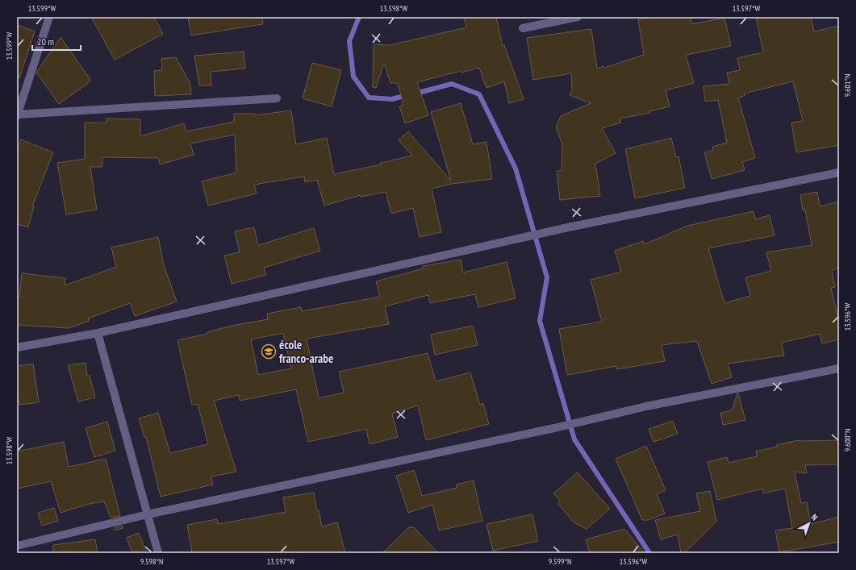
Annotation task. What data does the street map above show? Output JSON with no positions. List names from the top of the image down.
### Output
{
  "places": {
    "school or university": ["école franco-arabe"]
  },
  "scale_bar": "20 m",
  "north": "top right",
  "coordinates": [
    "13.599°W",
    "13.598°W",
    "13.597°W",
    "9.601°N",
    "13.596°W",
    "9.600°N",
    "9.598°N",
    "9.599°N"
  ]
}
